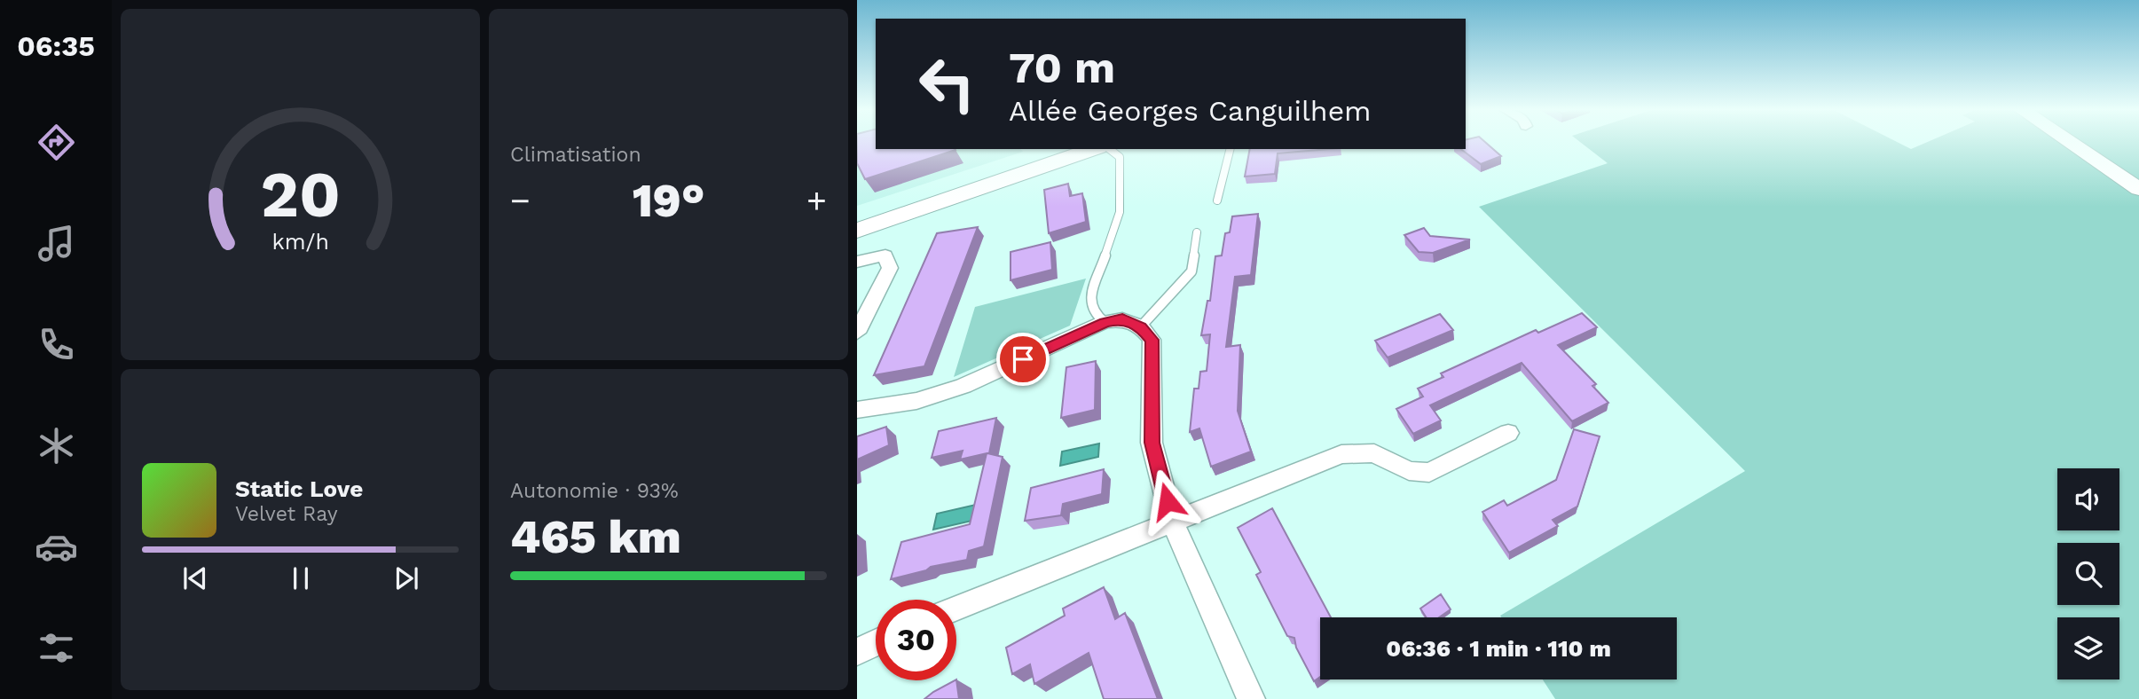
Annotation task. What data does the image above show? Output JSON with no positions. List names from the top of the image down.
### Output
{
  "page": {
    "tabs": "06:35",
    "tile": [
      "Climatisation",
      ["Autonomie · 93%", "465 km"]
    ],
    "turn": ["70 m", "Allée Georges Canguilhem"],
    "heat": ["−", "19°", "+"],
    "song": ["Static Love", "Velvet Ray"],
    "limit": "30",
    "trip": "06:36 · 1 min · 110 m",
    "gauge": ["20", "km/h"]
  }
}
